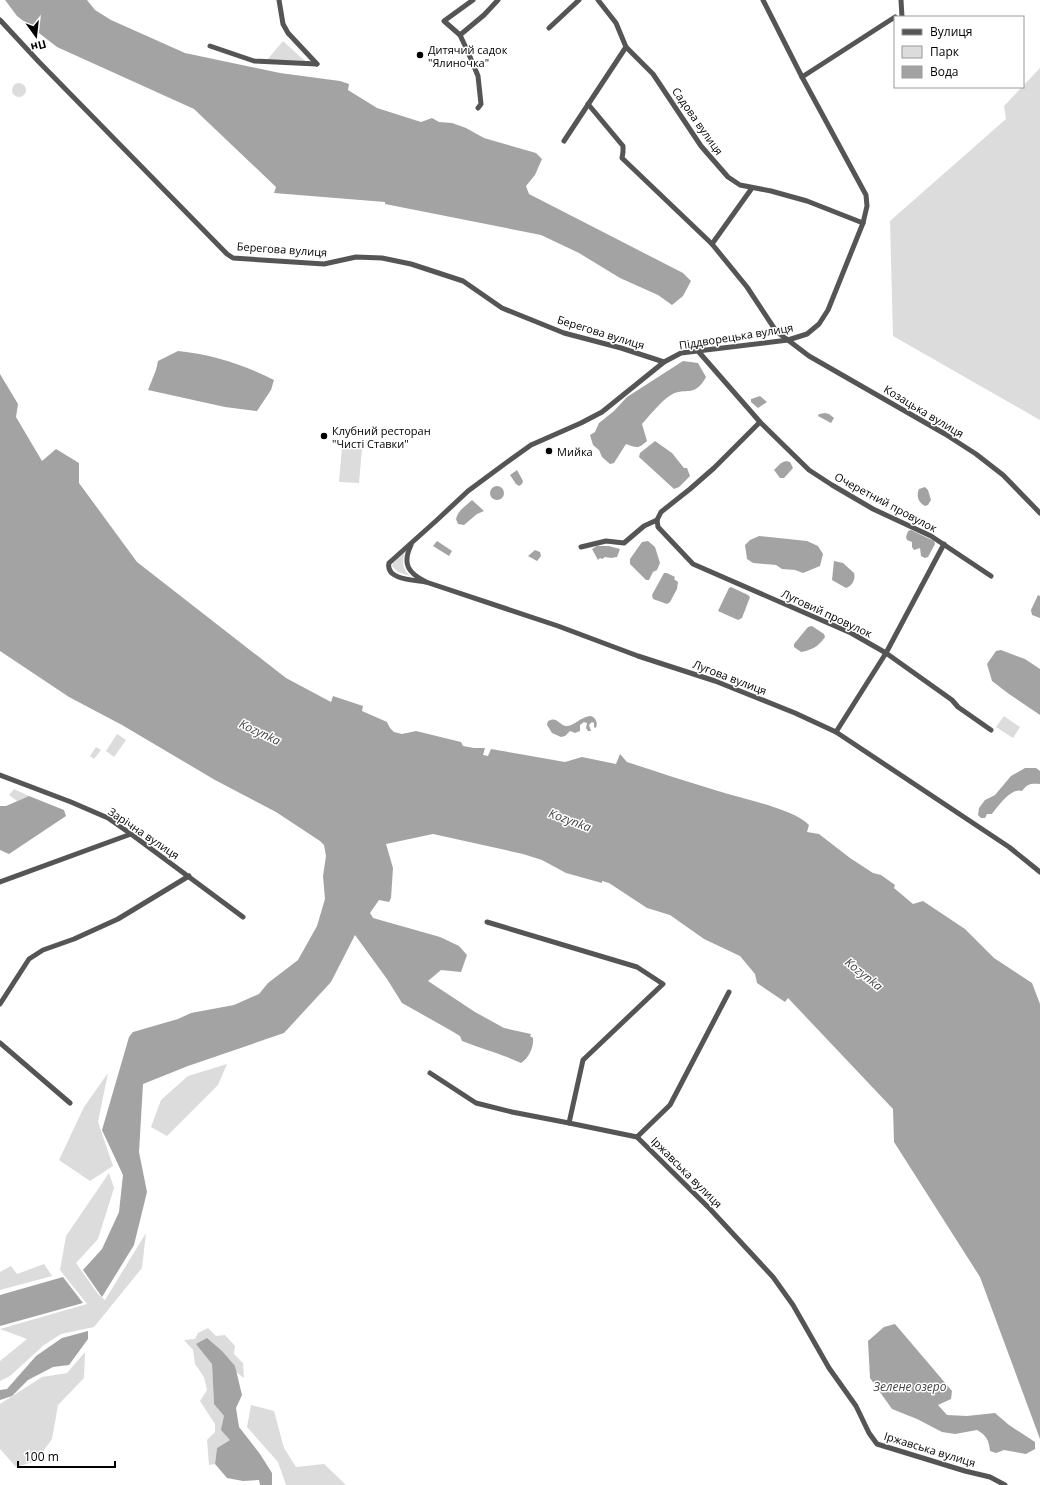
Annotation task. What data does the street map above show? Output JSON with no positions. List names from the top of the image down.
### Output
{
  "streets": {
    "street": [
      "Садова вулиця",
      "Берегова вулиця",
      "Піддворецька вулиця",
      "Козацька вулиця",
      "Очеретний провулок",
      "Луговий провулок",
      "Лугова вулиця",
      "Зарічна вулиця",
      "Іржавська вулиця"
    ]
  },
  "crossings": [
    ["Садова вулиця", "Піддворецька вулиця"],
    ["Берегова вулиця", "Піддворецька вулиця"],
    ["Піддворецька вулиця", "Козацька вулиця"],
    ["Піддворецька вулиця", "Очеретний провулок"],
    ["Піддворецька вулиця", "Лугова вулиця"]
  ],
  "water": ["Kozynka", "Зелене озеро"],
  "places": ["Дитячий садок \"Ялиночка\"", "Клубний ресторан \"Чисті Ставки\"", "Мийка"],
  "legend": ["Вулиця", "Парк", "Вода"],
  "scale_bar": "100 m",
  "north": "bottom"
}
